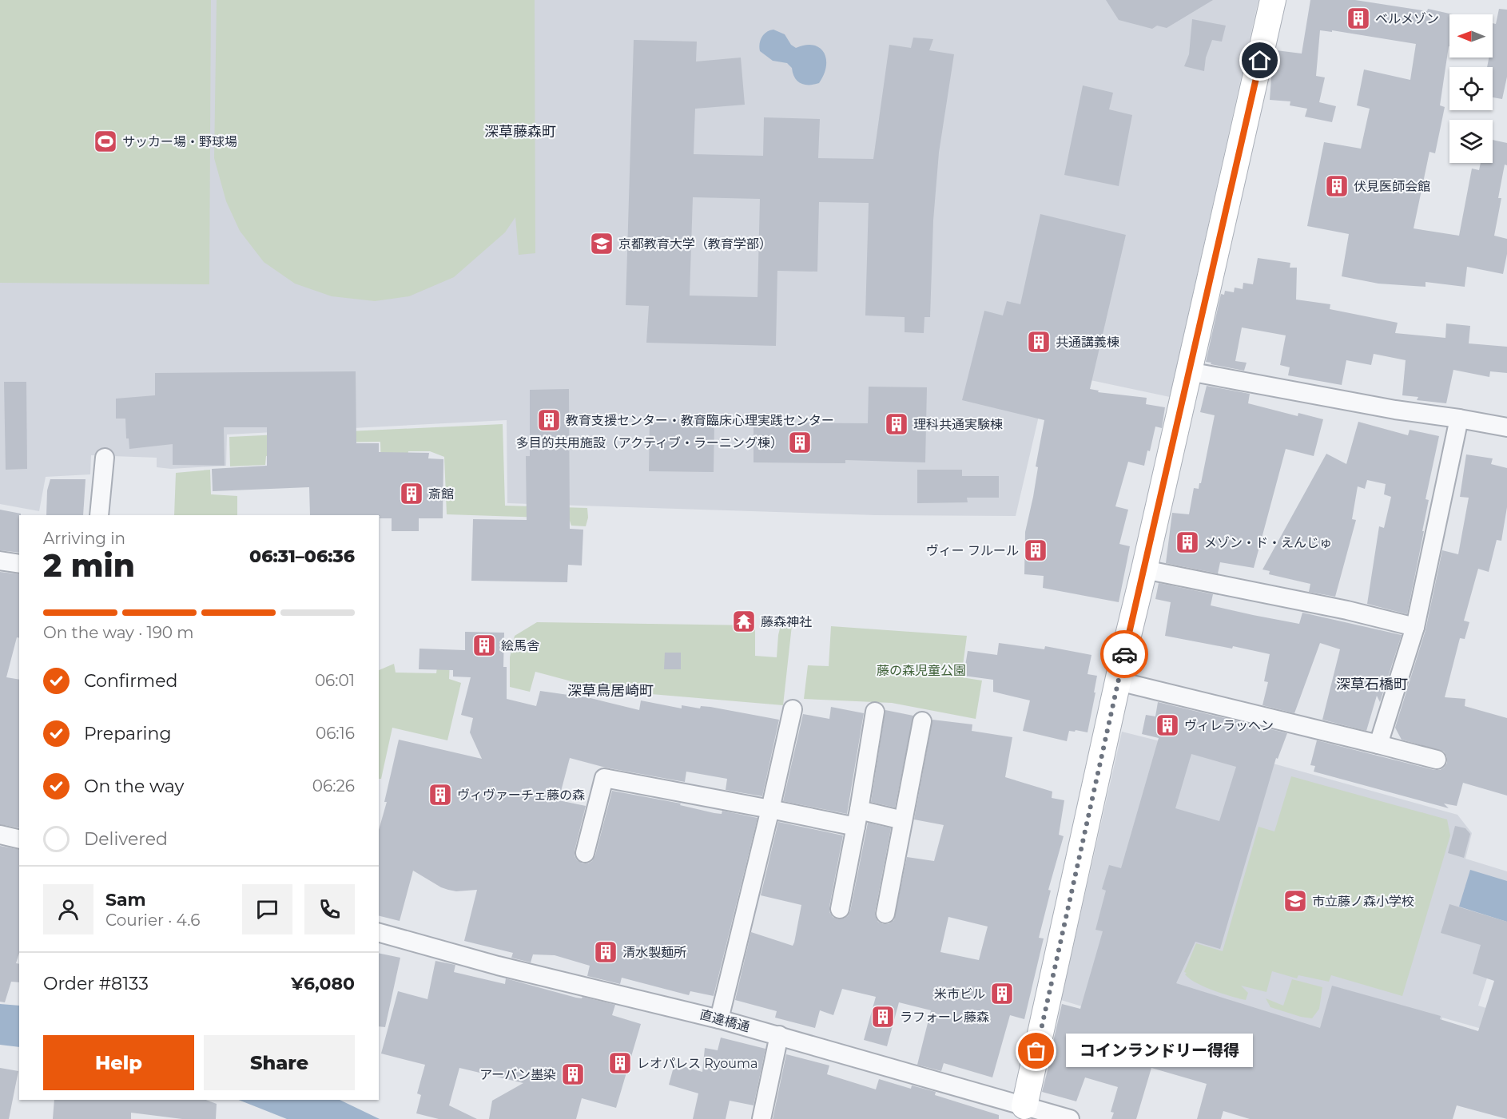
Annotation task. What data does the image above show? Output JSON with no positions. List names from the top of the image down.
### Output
{
  "streets": {
    "street": ["直違橋通"]
  },
  "districts": ["深草藤森町", "深草石橋町", "深草鳥居崎町"],
  "parks": ["藤の森児童公園"],
  "places": {
    "building": [
      "ベルメゾン",
      "伏見医師会館",
      "共通講義棟",
      "教育支援センター・教育臨床心理実践センター",
      "理科共通実験棟",
      "多目的共用施設（アクティブ・ラーニング棟）",
      "斎館",
      "メゾン・ド・えんじゅ",
      "ヴィー フルール",
      "絵馬舎",
      "ヴィレラッヘン",
      "ヴィヴァーチェ藤の森",
      "清水製麺所",
      "米市ビル",
      "ラフォーレ藤森",
      "レオパレス Ryouma",
      "アーバン墨染"
    ],
    "sports": ["サッカー場・野球場"],
    "school or university": ["京都教育大学（教育学部）", "市立藤ノ森小学校"],
    "temple": ["藤森神社"],
    "other": ["コインランドリー得得"]
  },
  "north": "left",
  "page": {
    "heading": ["2 min", "Arriving in", "06:31–06:36"],
    "panel": [
      "Sam",
      "Courier · 4.6",
      "Order #8133",
      "¥6,080"
    ],
    "bar": "On the way · 190 m",
    "list": [
      ["Confirmed", "06:01"],
      ["Preparing", "06:16"],
      ["On the way", "06:26"],
      "Delivered"
    ],
    "buttons": ["Help", "Share"],
    "bubble": "コインランドリー得得"
  }
}
